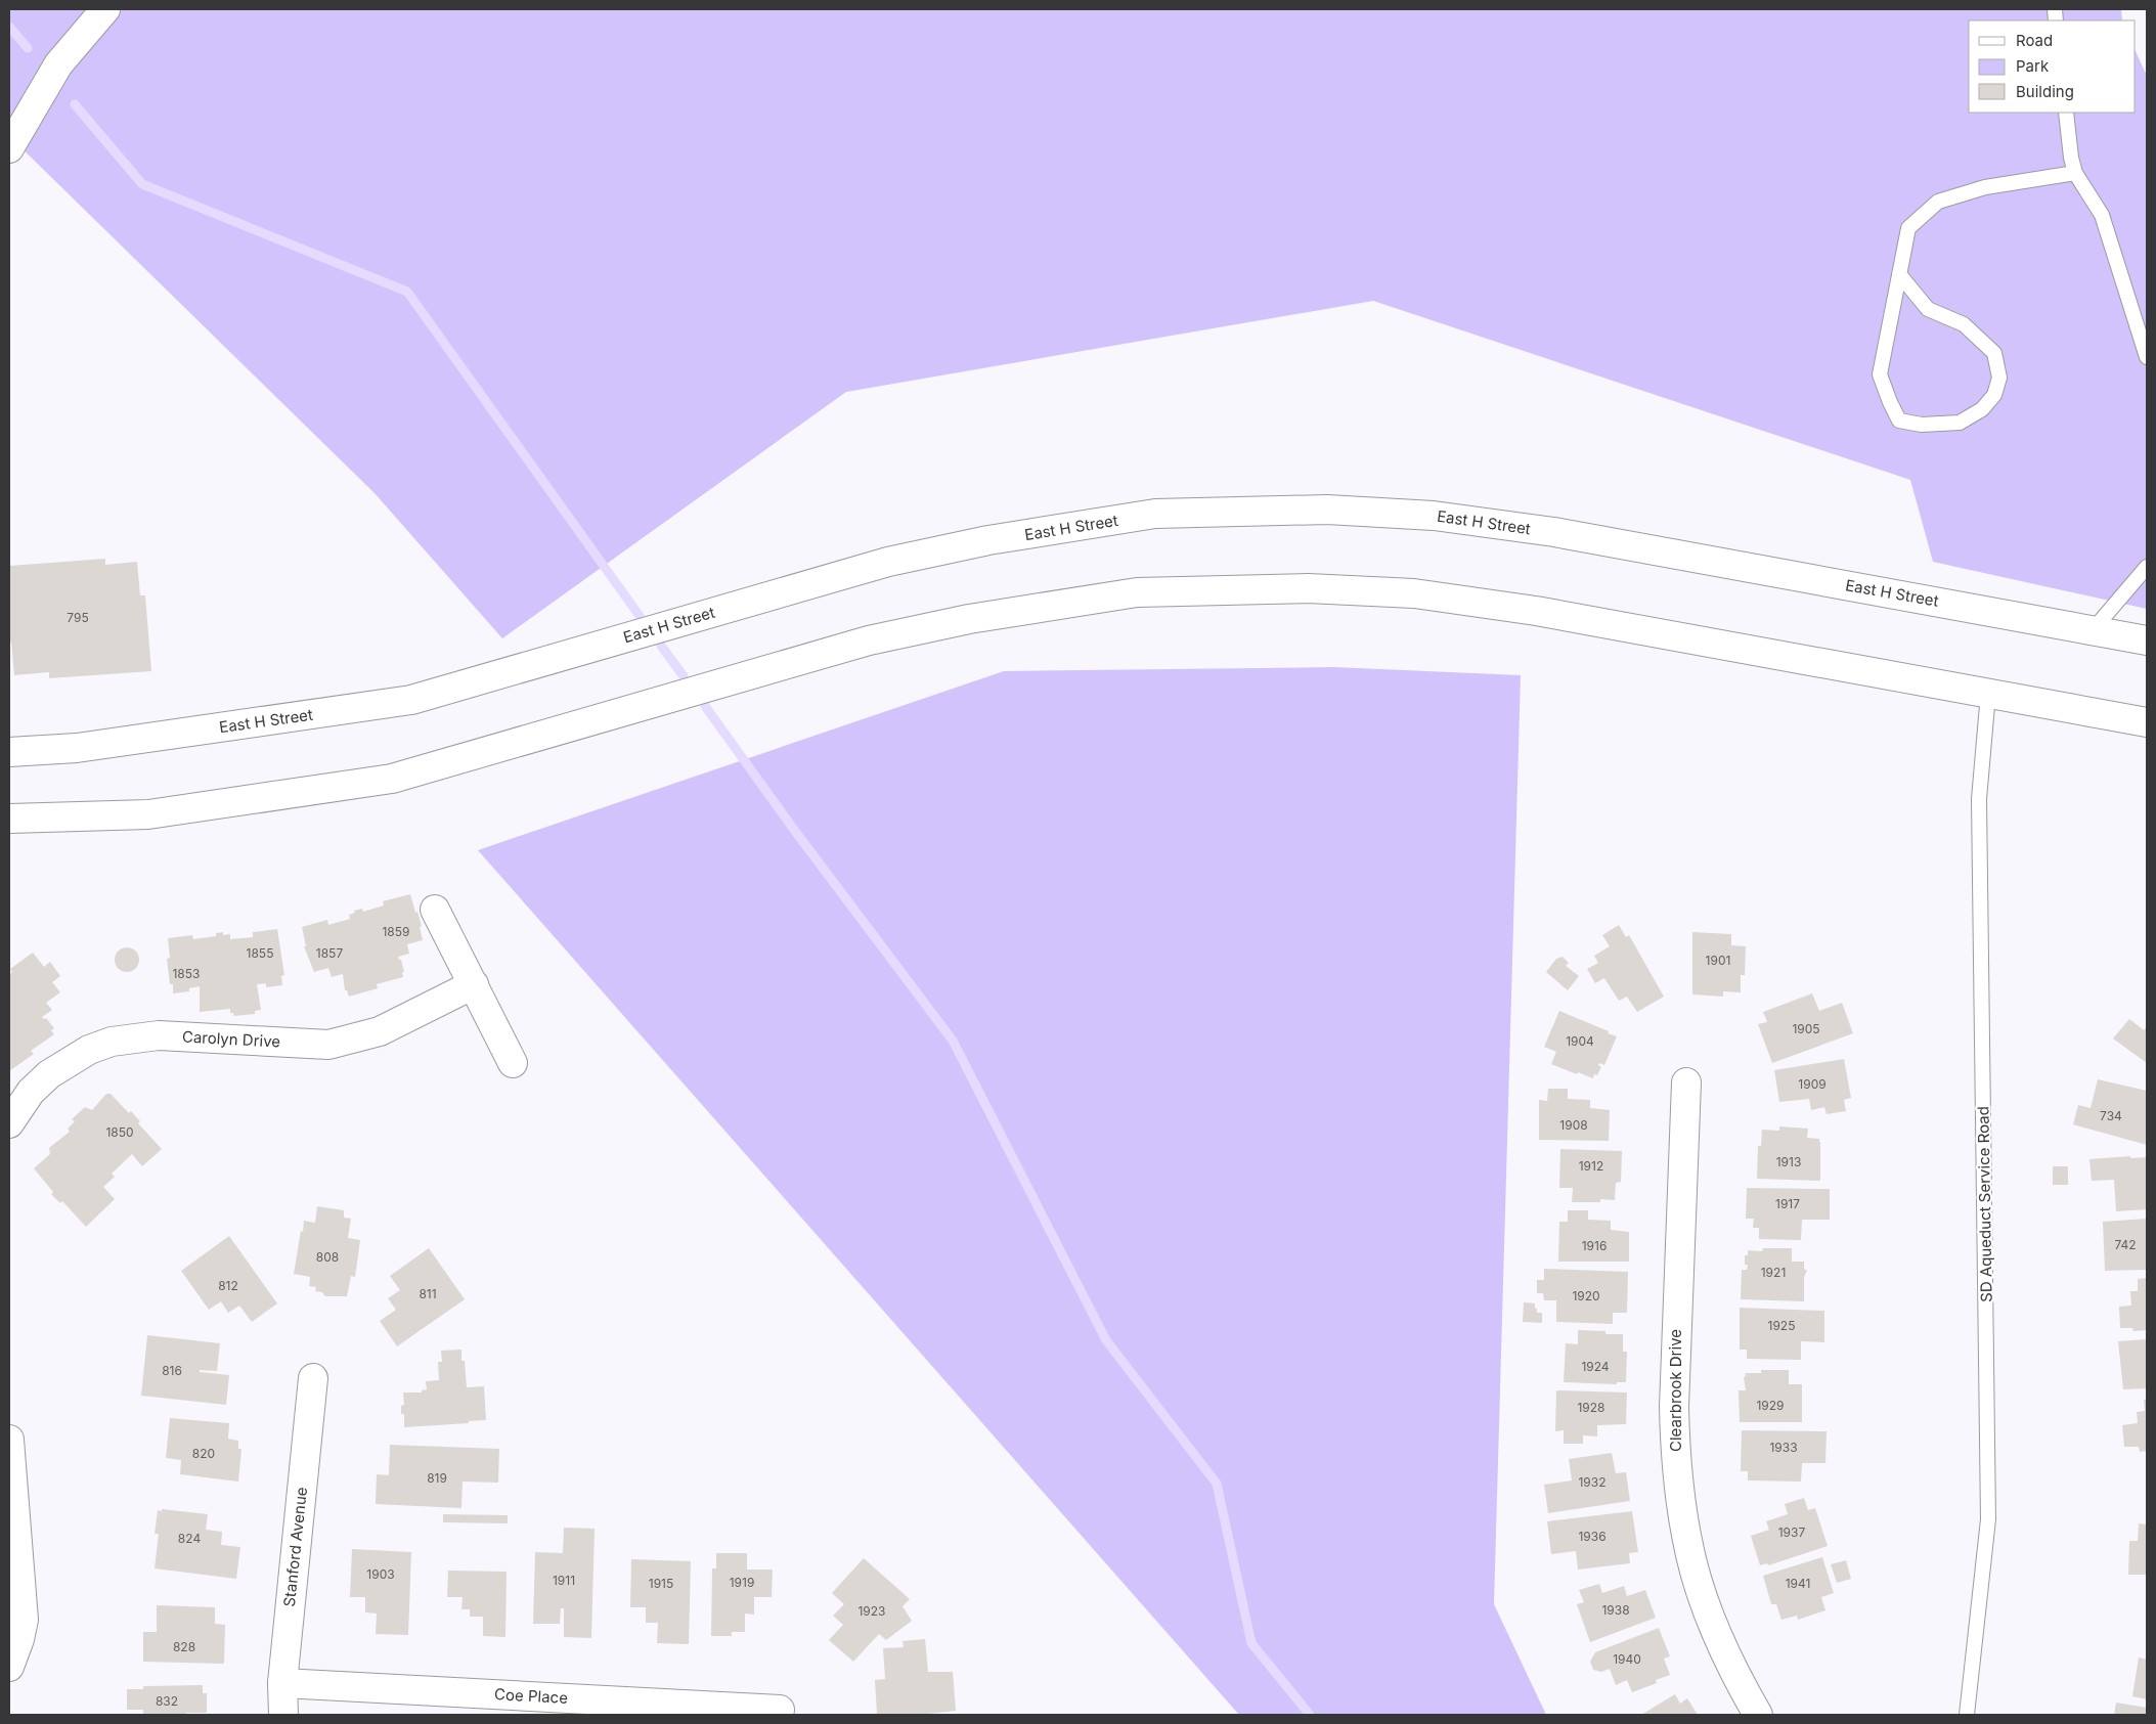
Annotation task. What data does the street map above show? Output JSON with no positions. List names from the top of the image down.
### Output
{
  "streets": {
    "main road": [
      "East H Street",
      "Carolyn Drive",
      "Clearbrook Drive",
      "Stanford Avenue",
      "Coe Place"
    ],
    "lane": ["SD Aqueduct Service Road"]
  },
  "crossings": [
    ["Stanford Avenue", "Coe Place"]
  ],
  "house_numbers": [
    "795",
    "1859",
    "1855",
    "1857",
    "1901",
    "1853",
    "1905",
    "1904",
    "1909",
    "734",
    "1908",
    "1850",
    "1913",
    "1912",
    "1917",
    "742",
    "1916",
    "808",
    "1921",
    "812",
    "811",
    "1920",
    "1925",
    "1924",
    "816",
    "1929",
    "1928",
    "1933",
    "820",
    "819",
    "1932",
    "1937",
    "1936",
    "824",
    "1903",
    "1911",
    "1919",
    "1915",
    "1941",
    "1938",
    "1923",
    "828",
    "1940",
    "832"
  ],
  "legend": ["Road", "Park", "Building"]
}
